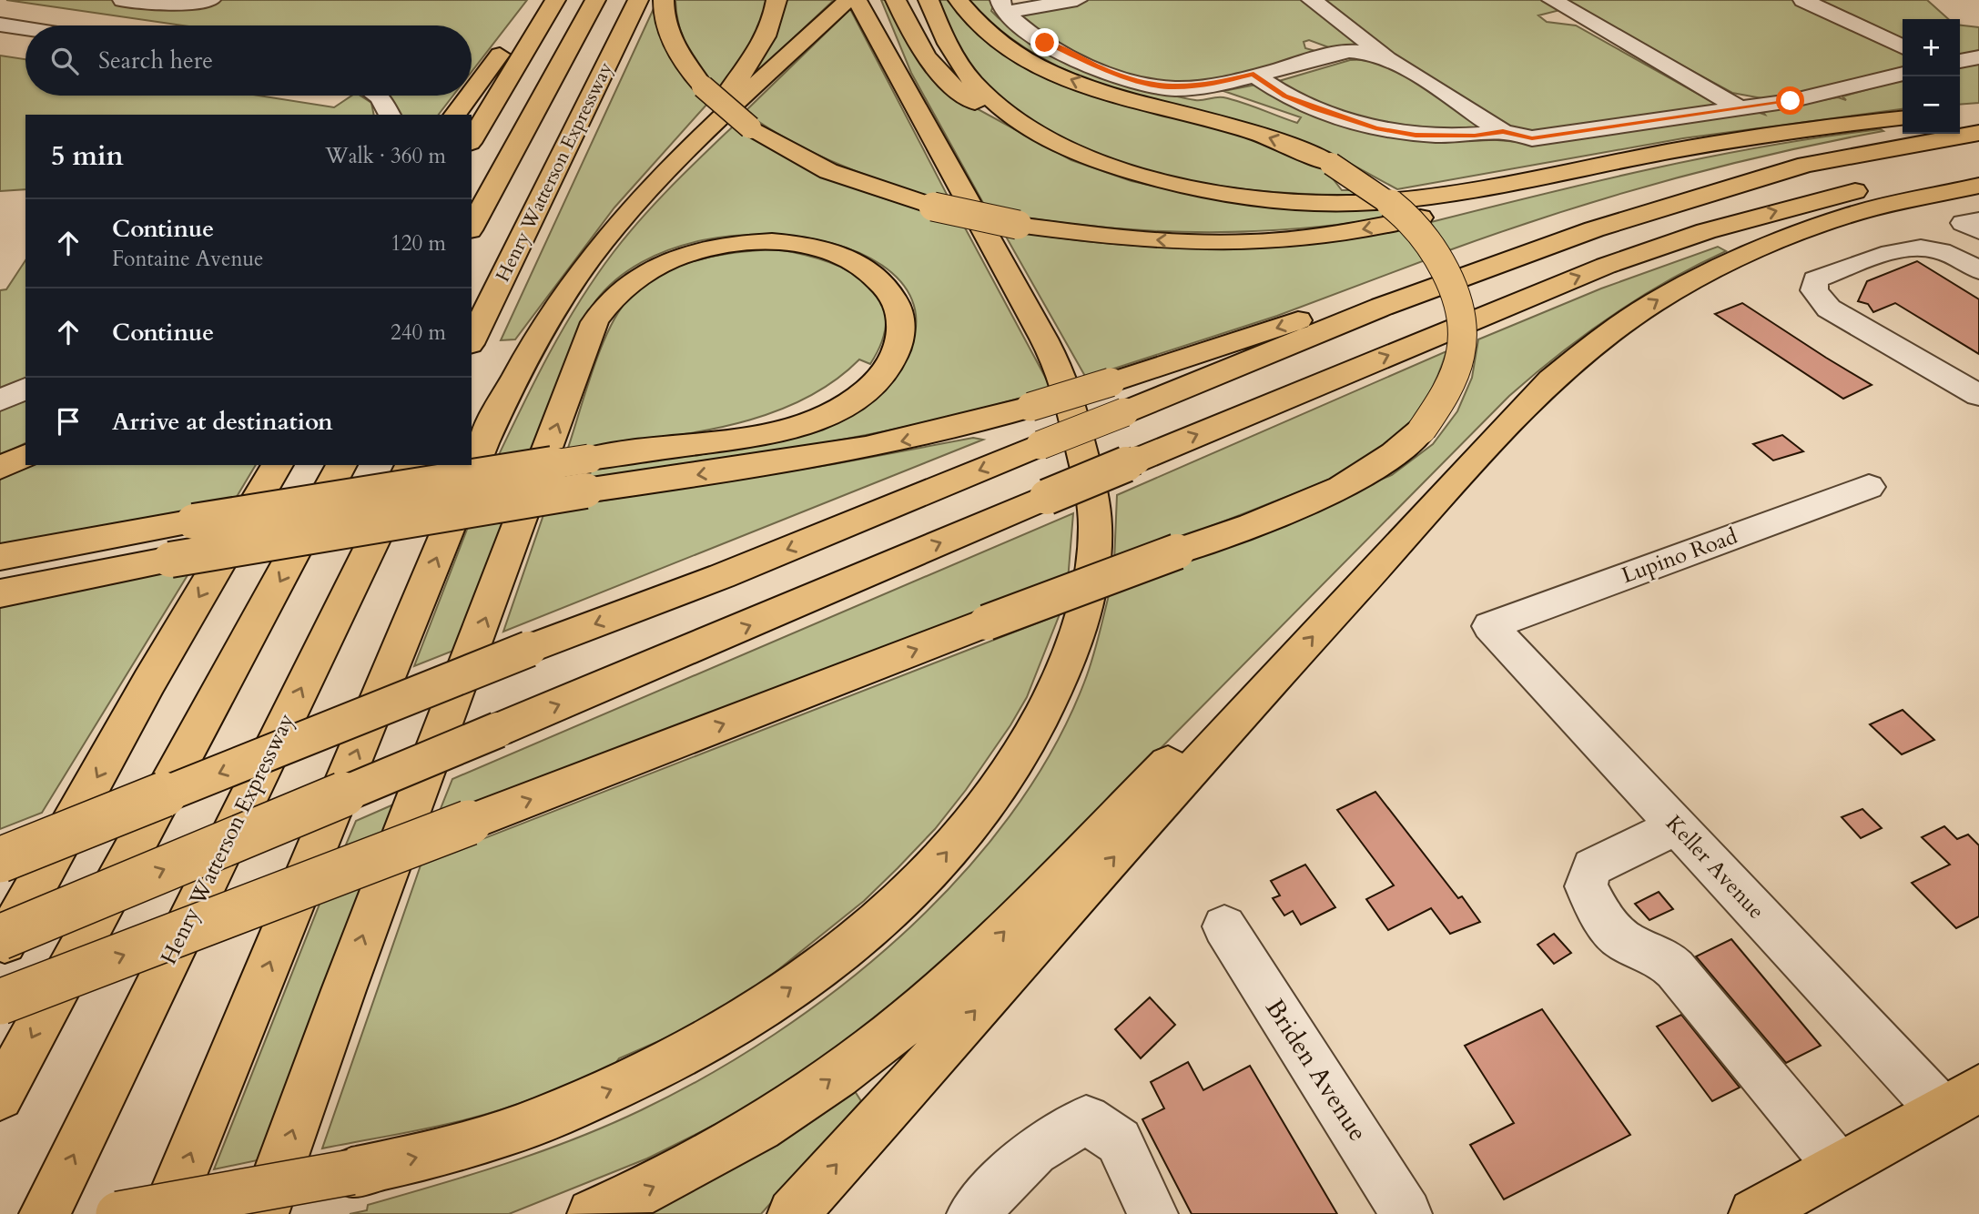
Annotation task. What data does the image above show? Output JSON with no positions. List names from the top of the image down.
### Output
{
  "streets": {
    "main road": ["Henry Watterson Expressway"],
    "street": ["Lupino Road", "Keller Avenue", "Briden Avenue"]
  },
  "crossings": [
    ["Lupino Road", "Keller Avenue"]
  ],
  "page": {
    "map_buttons": ["+", "−"],
    "search": "Search here",
    "heading": ["5 min", "Walk · 360 m"],
    "list": [
      ["Continue", "Fontaine Avenue", "120 m"],
      ["Continue", "240 m"],
      "Arrive at destination"
    ]
  }
}
